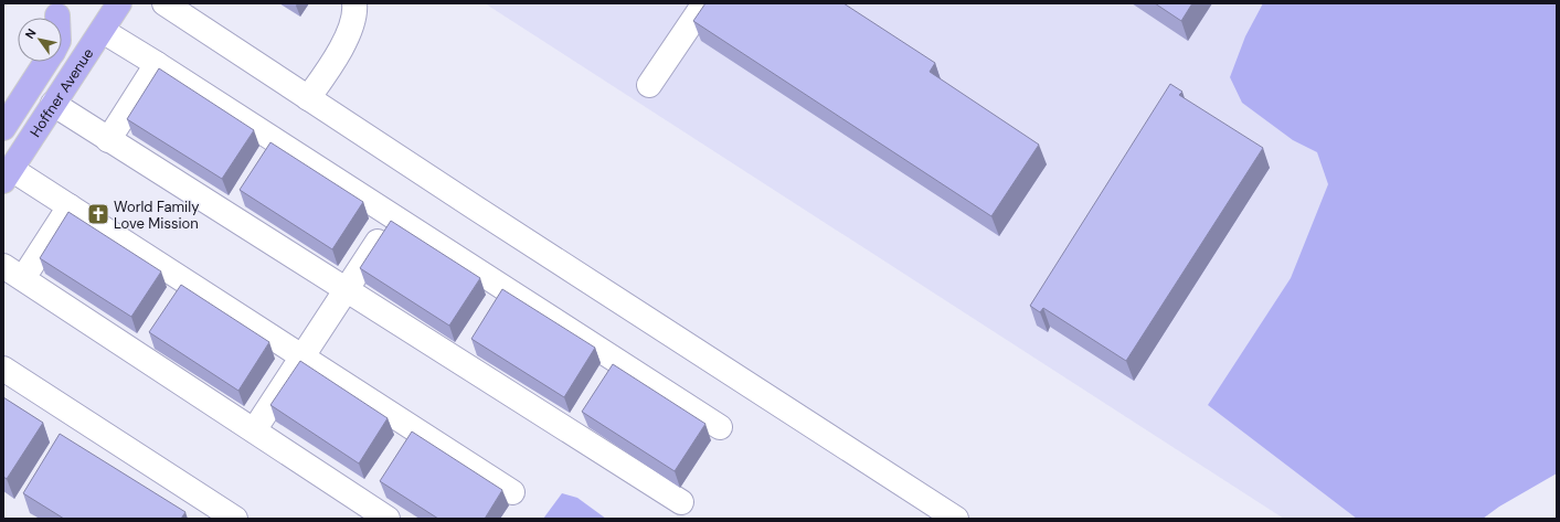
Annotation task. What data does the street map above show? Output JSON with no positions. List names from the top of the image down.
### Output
{
  "streets": {
    "main road": ["Hoffner Avenue"]
  },
  "places": {
    "church": ["World Family Love Mission"]
  },
  "north": "top left"
}
